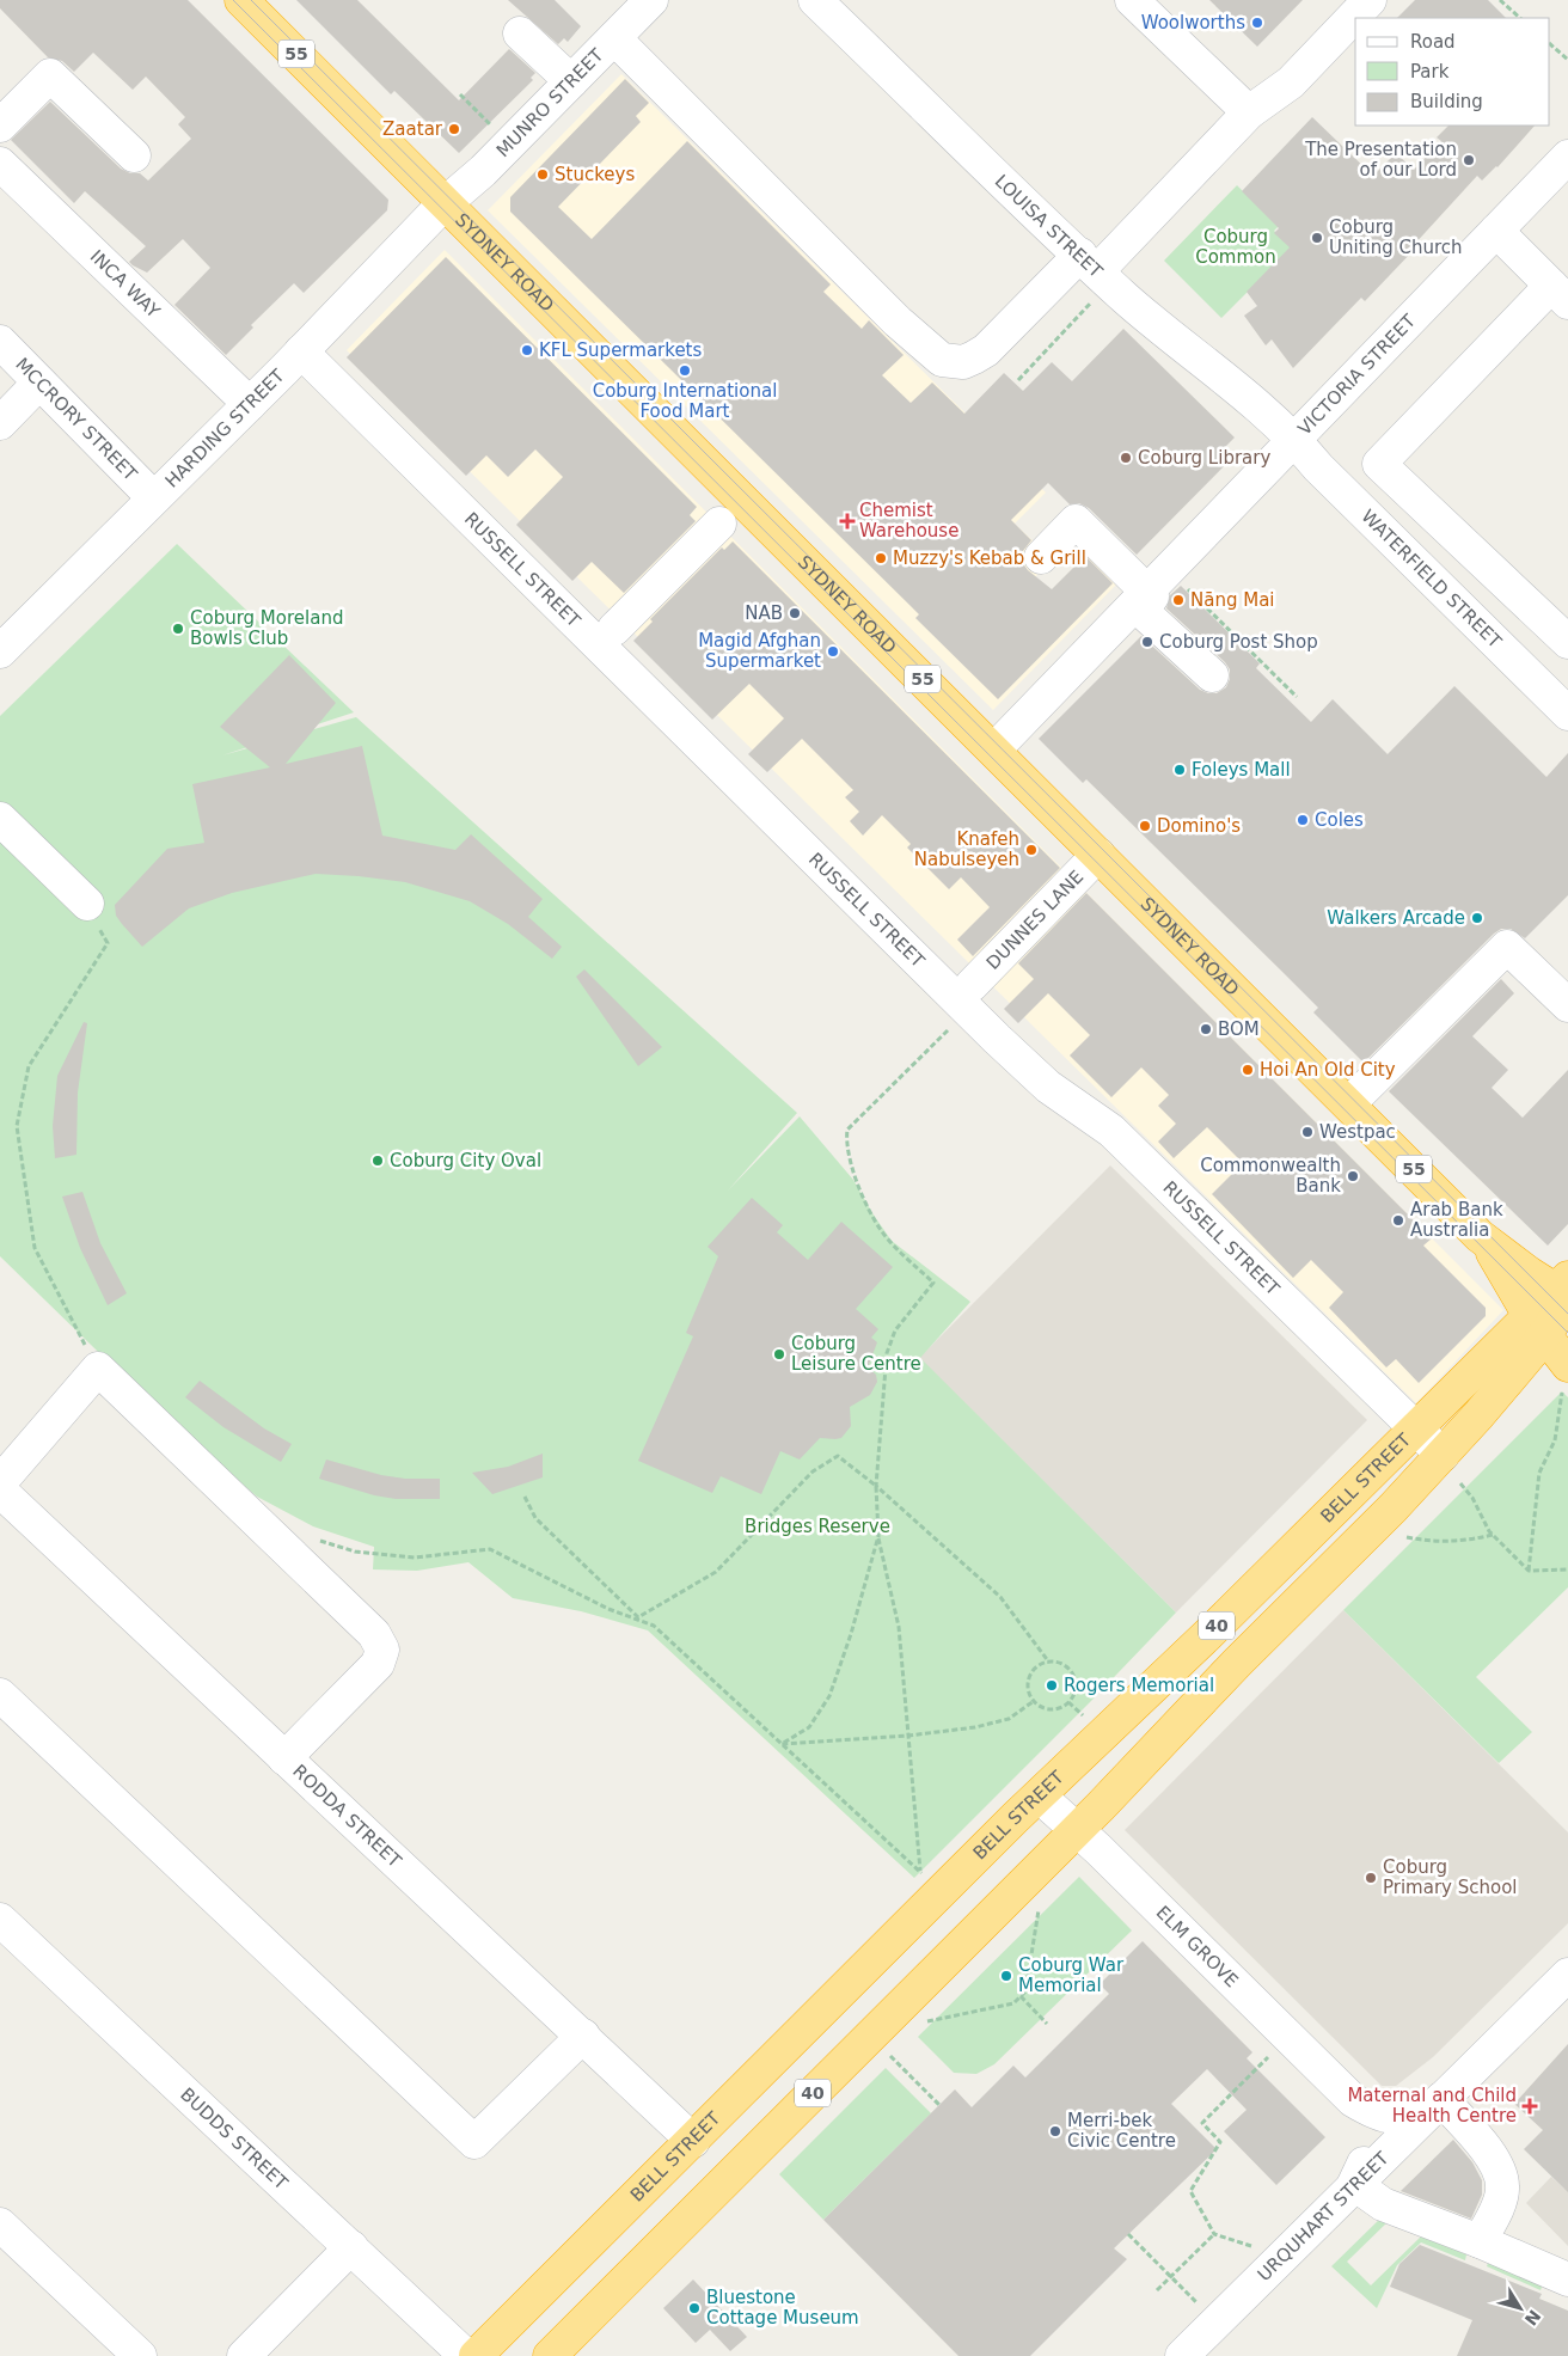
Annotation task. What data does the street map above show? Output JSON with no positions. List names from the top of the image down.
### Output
{
  "streets": {
    "highway": [
      "55",
      "SYDNEY ROAD",
      "BELL STREET",
      "40"
    ],
    "street": [
      "MUNRO STREET",
      "LOUISA STREET",
      "INCA WAY",
      "VICTORIA STREET",
      "MCCRORY STREET",
      "HARDING STREET",
      "RUSSELL STREET",
      "WATERFIELD STREET",
      "DUNNES LANE",
      "RODDA STREET",
      "ELM GROVE",
      "BUDDS STREET",
      "URQUHART STREET"
    ]
  },
  "crossings": [
    ["MUNRO STREET", "SYDNEY ROAD"],
    ["MUNRO STREET", "HARDING STREET"],
    ["LOUISA STREET", "VICTORIA STREET"],
    ["LOUISA STREET", "WATERFIELD STREET"],
    ["SYDNEY ROAD", "VICTORIA STREET"],
    ["SYDNEY ROAD", "HARDING STREET"],
    ["SYDNEY ROAD", "DUNNES LANE"],
    ["SYDNEY ROAD", "BELL STREET"],
    ["INCA WAY", "HARDING STREET"],
    ["VICTORIA STREET", "WATERFIELD STREET"],
    ["MCCRORY STREET", "HARDING STREET"],
    ["HARDING STREET", "RUSSELL STREET"],
    ["RUSSELL STREET", "BELL STREET"],
    ["BELL STREET", "RODDA STREET"],
    ["BELL STREET", "ELM GROVE"],
    ["ELM GROVE", "URQUHART STREET"]
  ],
  "parks": ["Coburg Common", "Bridges Reserve"],
  "places": {
    "other": [
      "Woolworths",
      "Zaatar",
      "The Presentation of our Lord",
      "Stuckeys",
      "Coburg Uniting Church",
      "KFL Supermarkets",
      "Coburg International Food Mart",
      "Coburg Library",
      "Muzzy's Kebab & Grill",
      "Nāng Mai",
      "NAB",
      "Coburg Moreland Bowls Club",
      "Coburg Post Shop",
      "Magid Afghan Supermarket",
      "Foleys Mall",
      "Coles",
      "Domino's",
      "Knafeh Nabulseyeh",
      "Walkers Arcade",
      "BOM",
      "Hoi An Old City",
      "Westpac",
      "Coburg City Oval",
      "Commonwealth Bank",
      "Arab Bank Australia",
      "Coburg Leisure Centre",
      "Rogers Memorial",
      "Coburg Primary School",
      "Coburg War Memorial",
      "Merri-bek Civic Centre",
      "Bluestone Cottage Museum"
    ],
    "health": ["Chemist Warehouse", "Maternal and Child Health Centre"]
  },
  "legend": ["Road", "Park", "Building"],
  "north": "bottom right"
}
